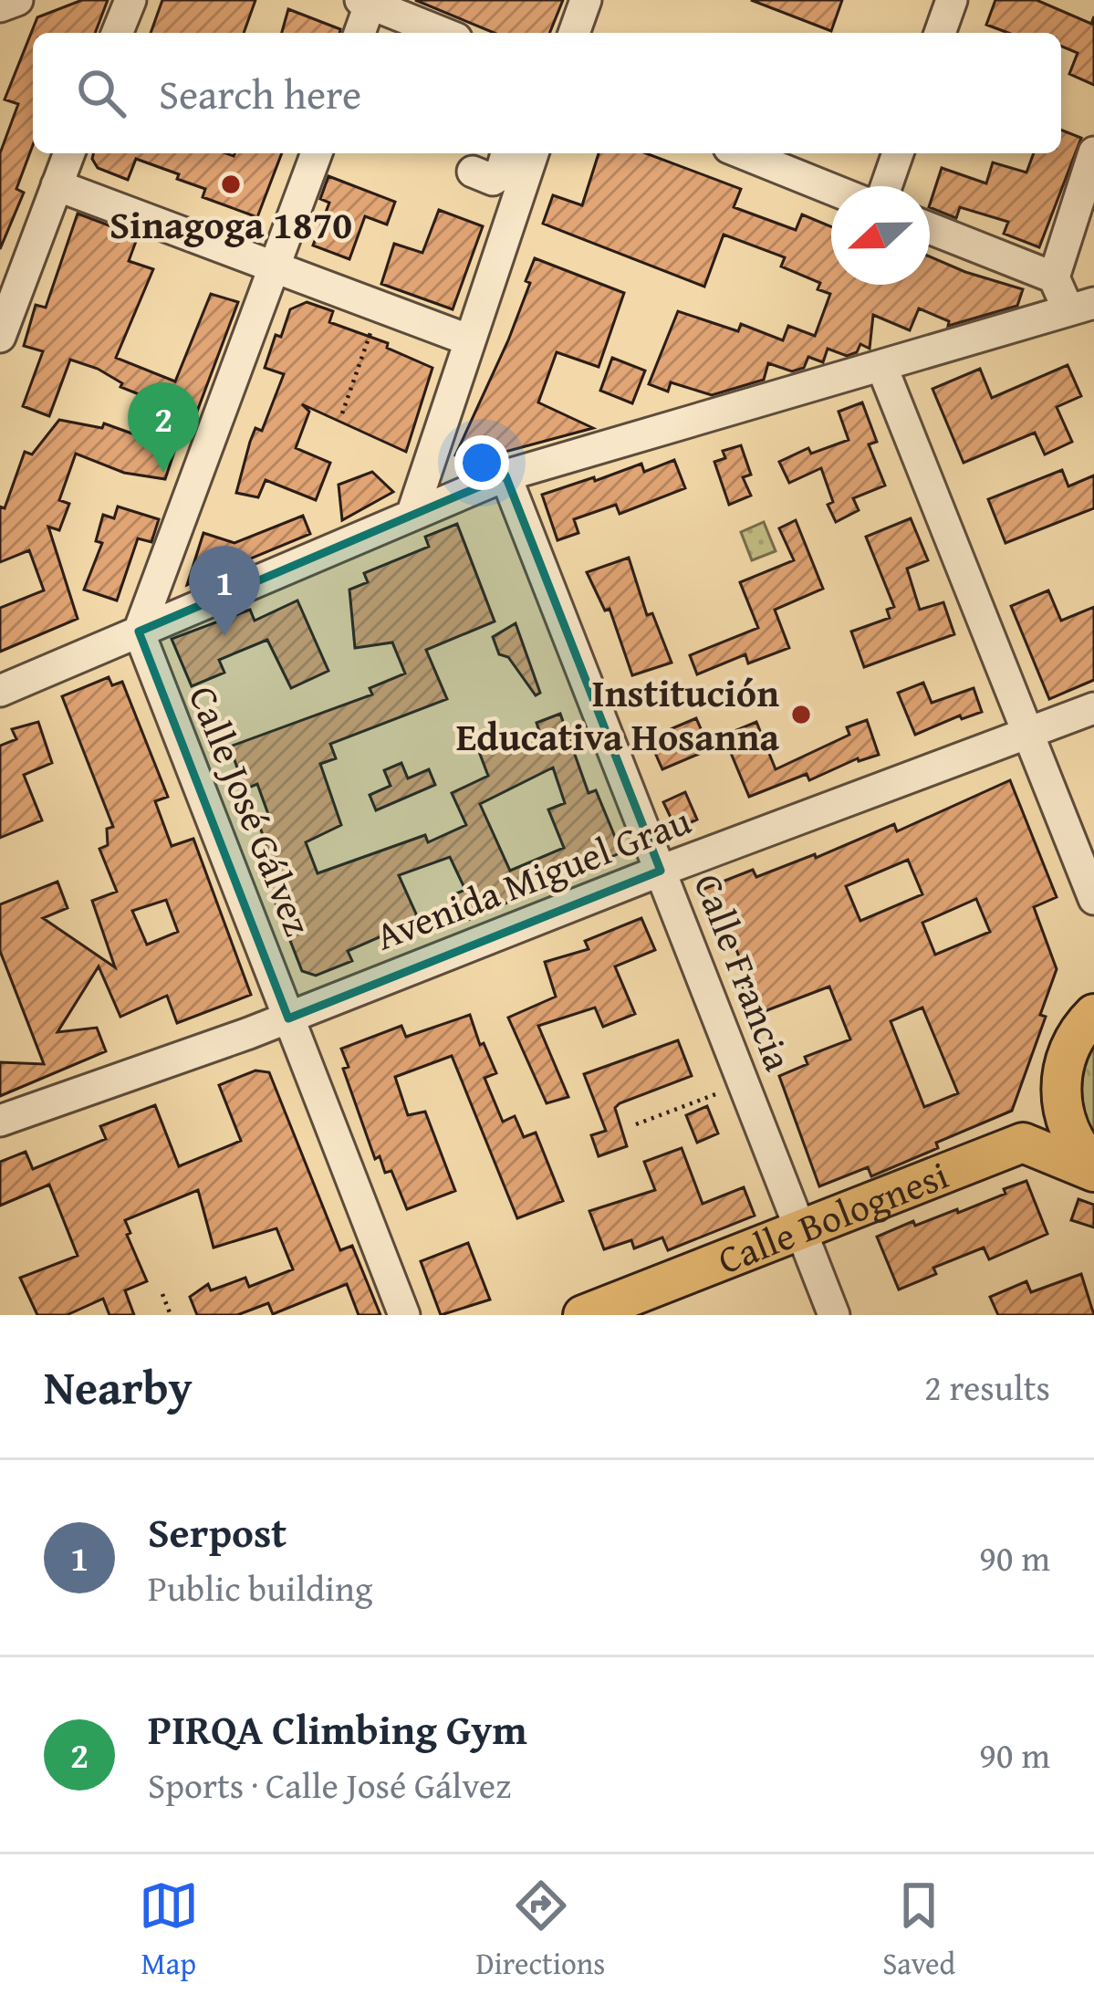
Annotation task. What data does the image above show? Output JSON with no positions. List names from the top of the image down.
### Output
{
  "streets": {
    "main road": ["Calle Bolognesi"],
    "street": ["Calle José Gálvez", "Avenida Miguel Grau", "Calle Francia"]
  },
  "crossings": [
    ["Calle José Gálvez", "Avenida Miguel Grau"],
    ["Avenida Miguel Grau", "Calle Francia"],
    ["Calle Francia", "Calle Bolognesi"]
  ],
  "places": ["Sinagoga 1870", "Institución Educativa Hosanna"],
  "north": "left",
  "page": {
    "search": "Search here",
    "pins": ["2", "1"],
    "heading": ["Nearby", "2 results"],
    "list": [
      {
        "mark": "1",
        "name": "Serpost",
        "note": "Public building",
        "value": "90 m"
      },
      {
        "mark": "2",
        "name": "PIRQA Climbing Gym",
        "note": "Sports · Calle José Gálvez",
        "value": "90 m"
      }
    ],
    "nav": ["Map", "Directions", "Saved"]
  }
}
